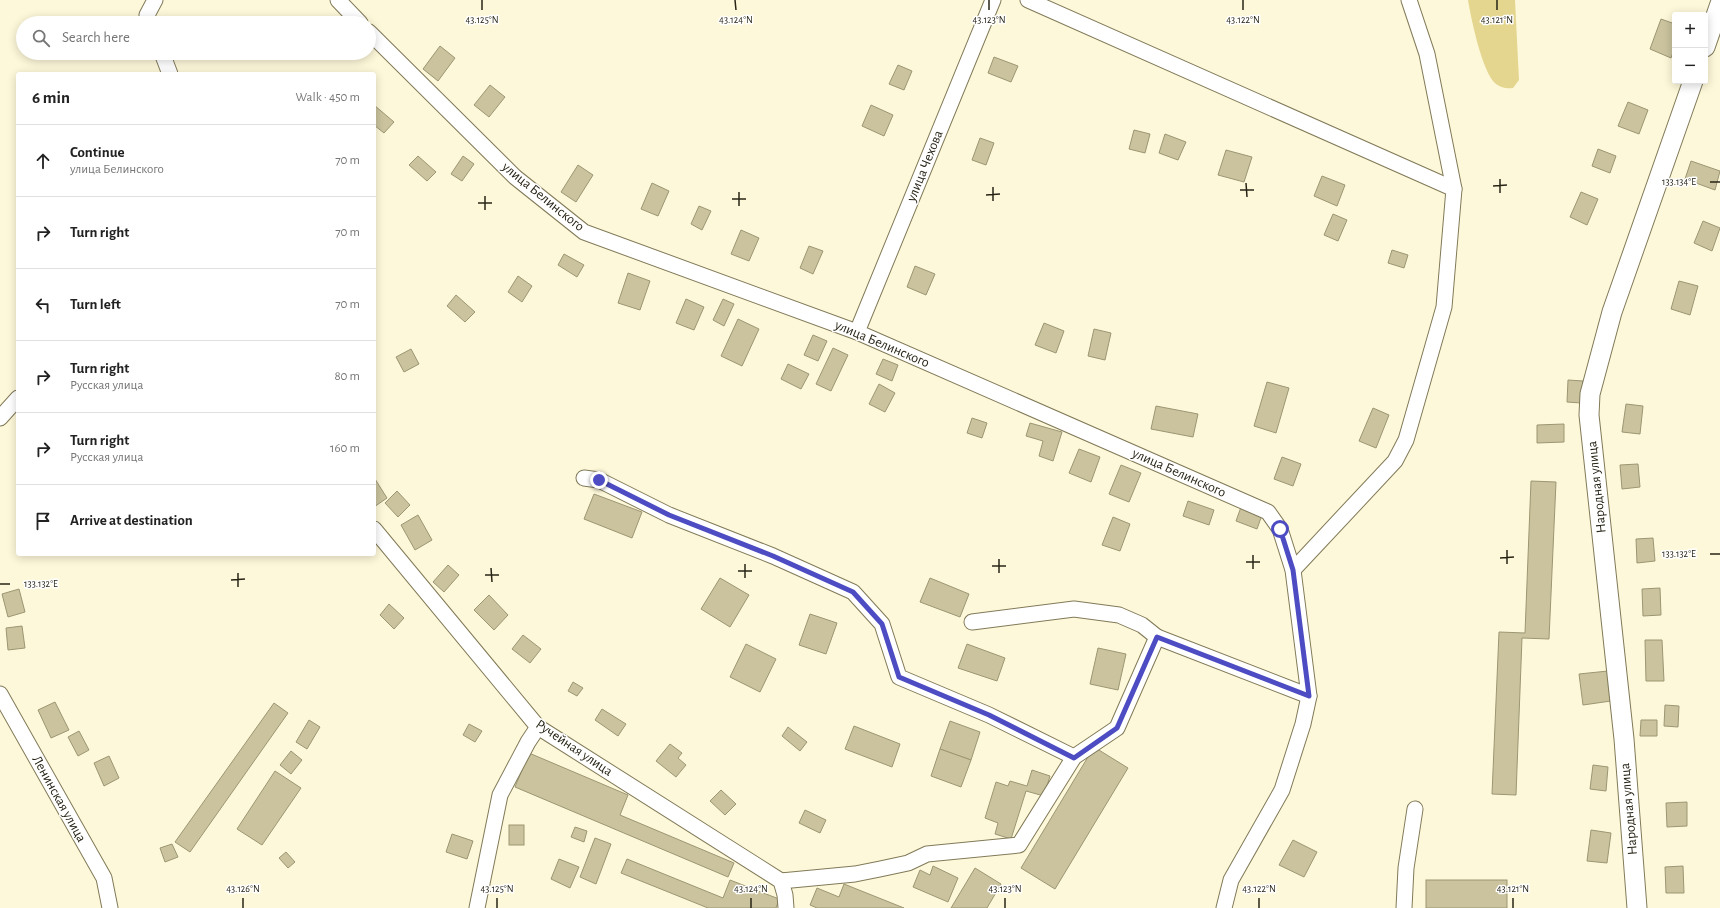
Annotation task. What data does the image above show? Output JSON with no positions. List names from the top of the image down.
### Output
{
  "streets": {
    "street": [
      "улица Чехова",
      "улица Белинского",
      "Народная улица",
      "Ручейная улица",
      "Ленинская улица"
    ]
  },
  "crossings": [
    ["улица Чехова", "улица Белинского"]
  ],
  "page": {
    "map_buttons": ["+", "−"],
    "search": "Search here",
    "heading": ["6 min", "Walk · 450 m"],
    "list": [
      ["Continue", "улица Белинского", "70 m"],
      ["Turn right", "70 m"],
      ["Turn left", "70 m"],
      ["Turn right", "Русская улица", "80 m"],
      ["Turn right", "Русская улица", "160 m"],
      "Arrive at destination"
    ]
  },
  "coordinates": [
    "43.125°N",
    "43.124°N",
    "43.123°N",
    "43.122°N",
    "43.121°N",
    "133.134°E",
    "133.132°E",
    "43.126°N"
  ]
}
